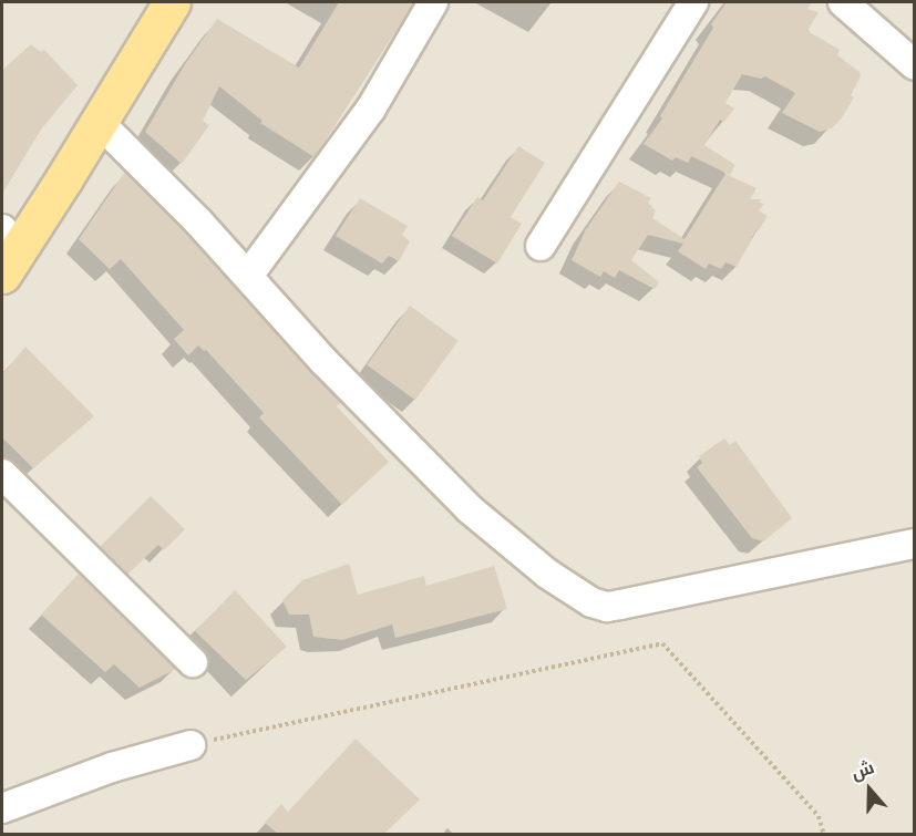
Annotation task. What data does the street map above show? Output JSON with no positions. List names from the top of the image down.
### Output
{
  "north": "top"
}
